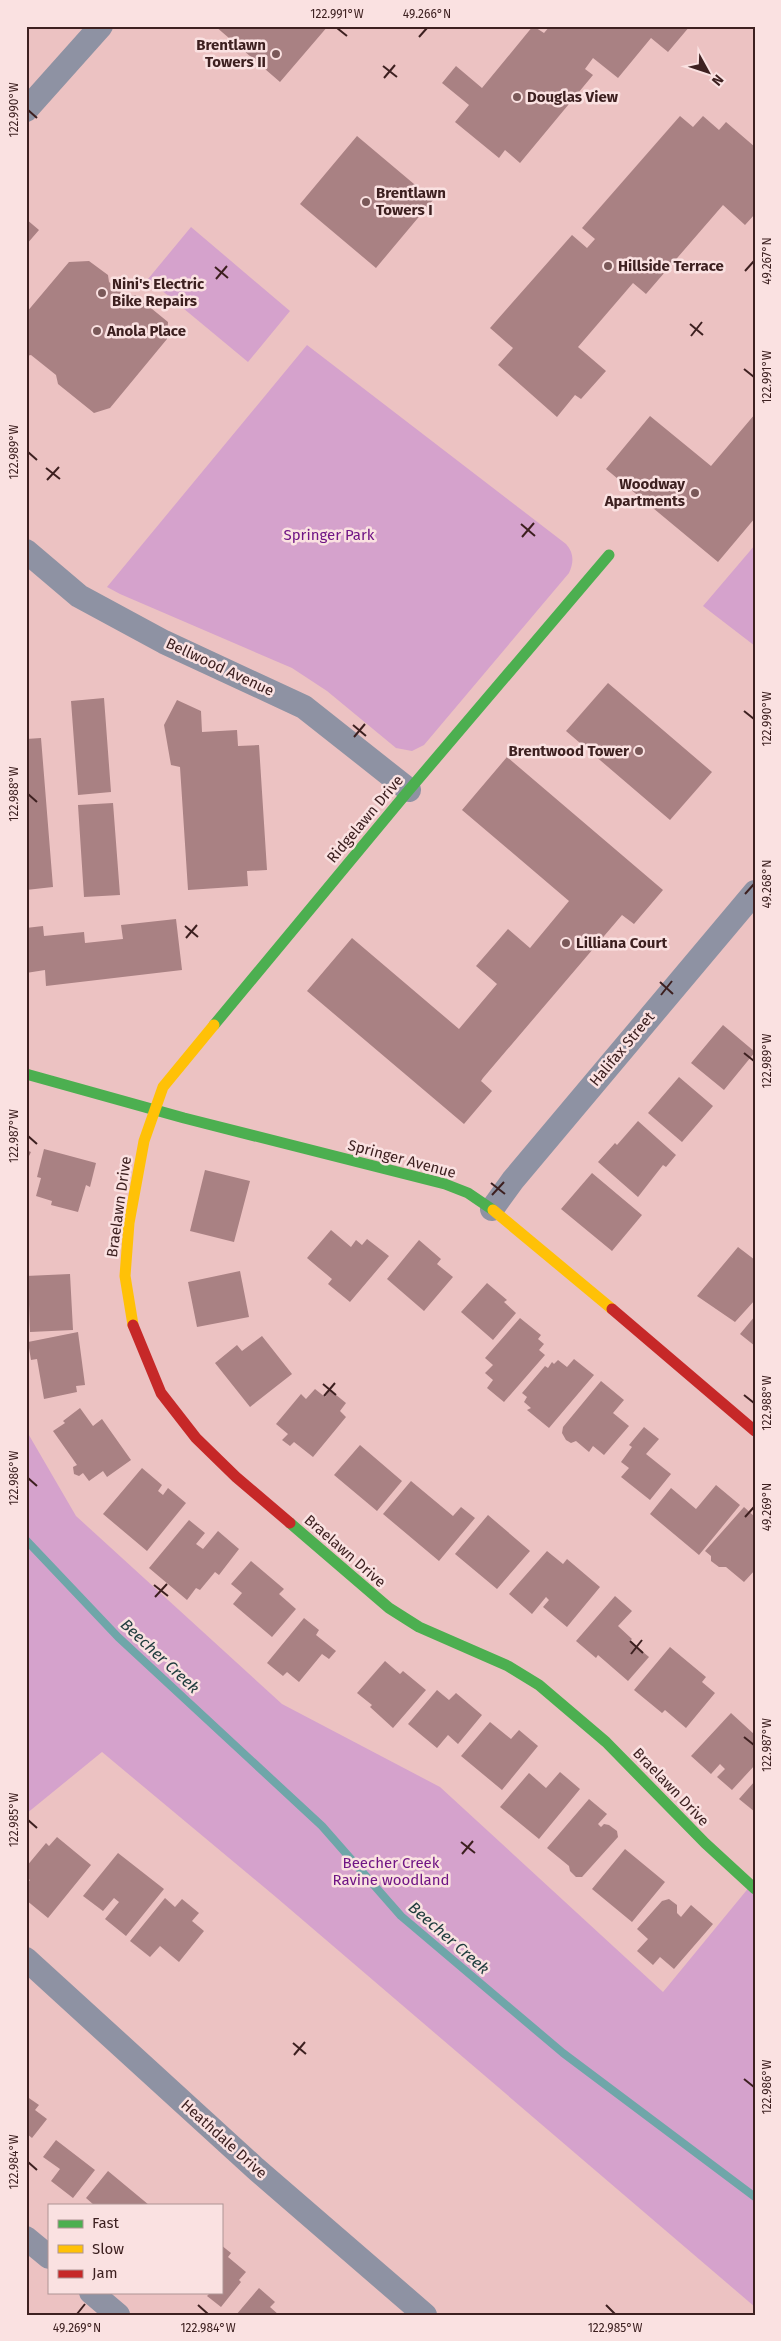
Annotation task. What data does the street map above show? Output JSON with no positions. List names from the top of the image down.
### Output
{
  "streets": {
    "street": [
      "Bellwood Avenue",
      "Ridgelawn Drive",
      "Halifax Street",
      "Springer Avenue",
      "Braelawn Drive",
      "Heathdale Drive"
    ]
  },
  "crossings": [
    ["Bellwood Avenue", "Ridgelawn Drive"],
    ["Ridgelawn Drive", "Springer Avenue"],
    ["Ridgelawn Drive", "Braelawn Drive"],
    ["Halifax Street", "Springer Avenue"],
    ["Springer Avenue", "Braelawn Drive"]
  ],
  "water": ["Beecher Creek"],
  "parks": ["Springer Park", "Beecher Creek Ravine woodland"],
  "places": [
    "Brentlawn Towers II",
    "Douglas View",
    "Brentlawn Towers I",
    "Hillside Terrace",
    "Nini's Electric Bike Repairs",
    "Anola Place",
    "Woodway Apartments",
    "Brentwood Tower",
    "Lilliana Court"
  ],
  "legend": ["Fast", "Slow", "Jam"],
  "north": "bottom right",
  "coordinates": [
    "122.991°W",
    "49.266°N",
    "122.990°W",
    "49.267°N",
    "122.989°W",
    "122.988°W",
    "49.268°N",
    "122.987°W",
    "122.986°W",
    "49.269°N",
    "122.985°W",
    "122.984°W"
  ]
}
